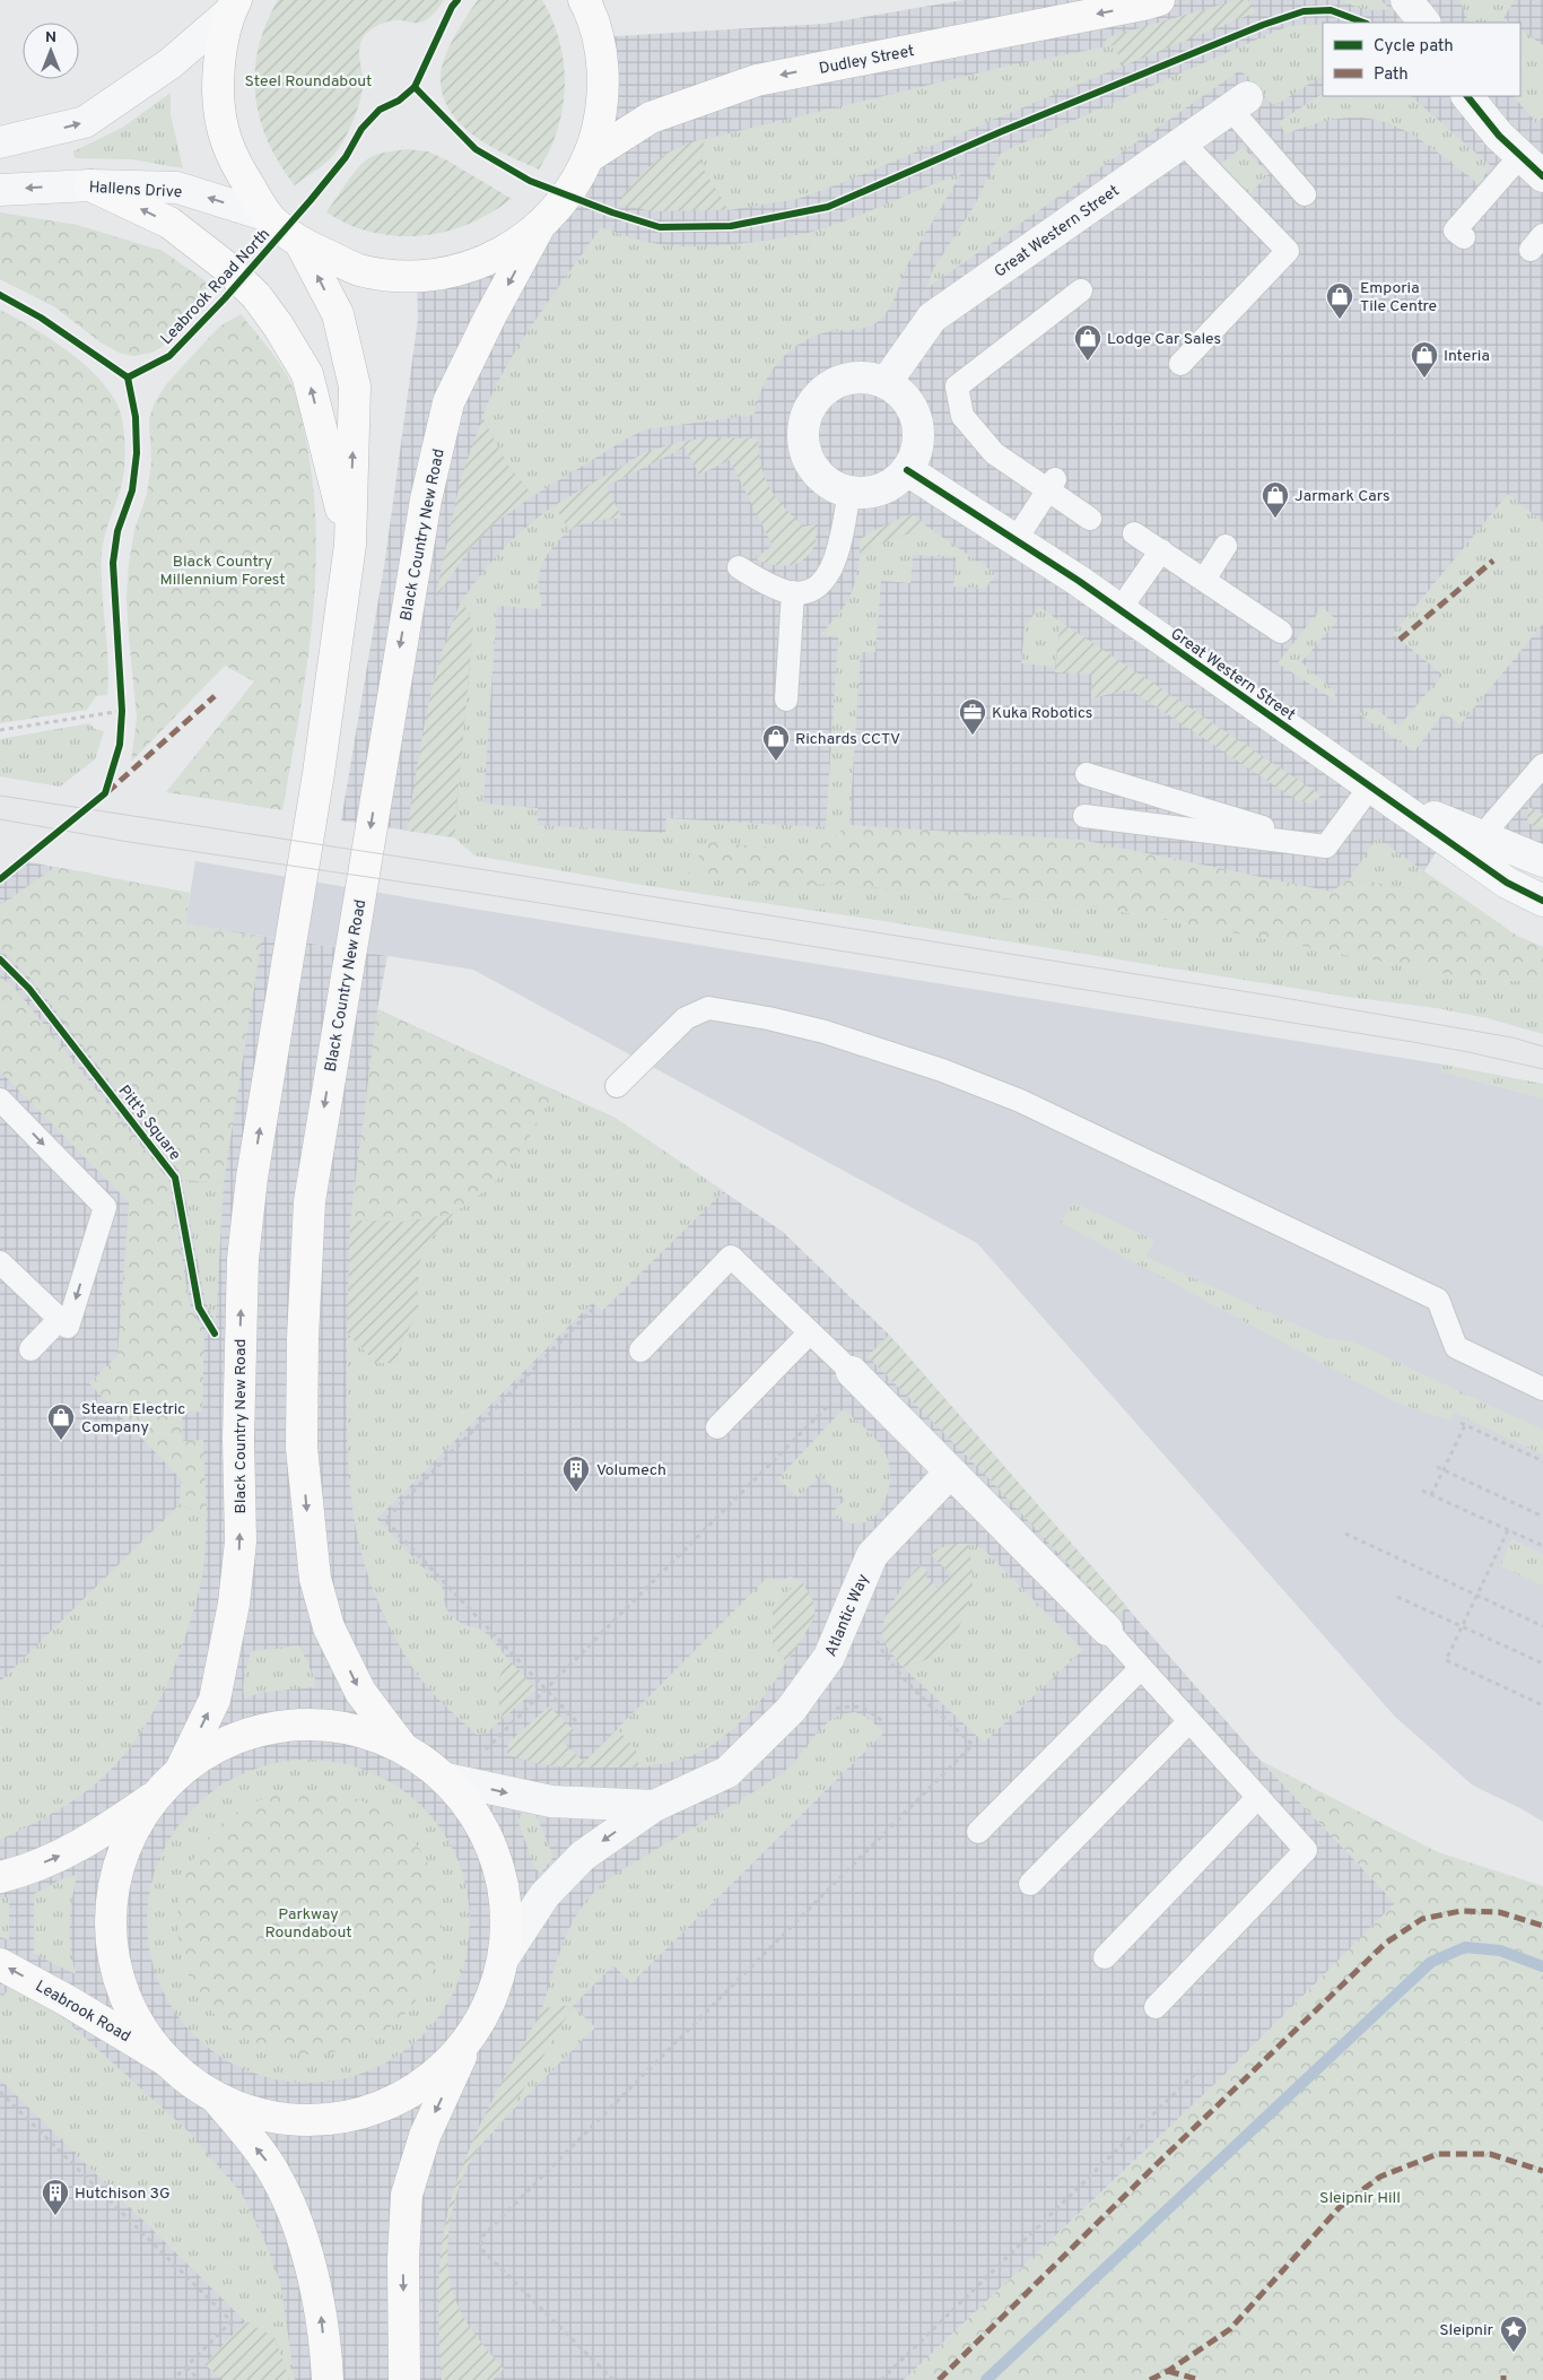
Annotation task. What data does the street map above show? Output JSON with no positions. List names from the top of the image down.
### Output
{
  "streets": {
    "main road": ["Dudley Street", "Black Country New Road", "Leabrook Road"],
    "street": ["Hallens Drive", "Great Western Street", "Atlantic Way"],
    "cycle path": ["Leabrook Road North", "Pitt's Square"]
  },
  "one_way": ["Dudley Street", "Hallens Drive", "Leabrook Road"],
  "parks": [
    "Steel Roundabout",
    "Black Country Millennium Forest",
    "Parkway Roundabout",
    "Sleipnir Hill"
  ],
  "places": {
    "shop": [
      "Emporia Tile Centre",
      "Lodge Car Sales",
      "Interia",
      "Jarmark Cars",
      "Richards CCTV",
      "Stearn Electric Company"
    ],
    "office": ["Kuka Robotics"],
    "building": ["Volumech", "Hutchison 3G"],
    "place": ["Sleipnir"]
  },
  "legend": ["Cycle path", "Path"],
  "north": "top"
}
